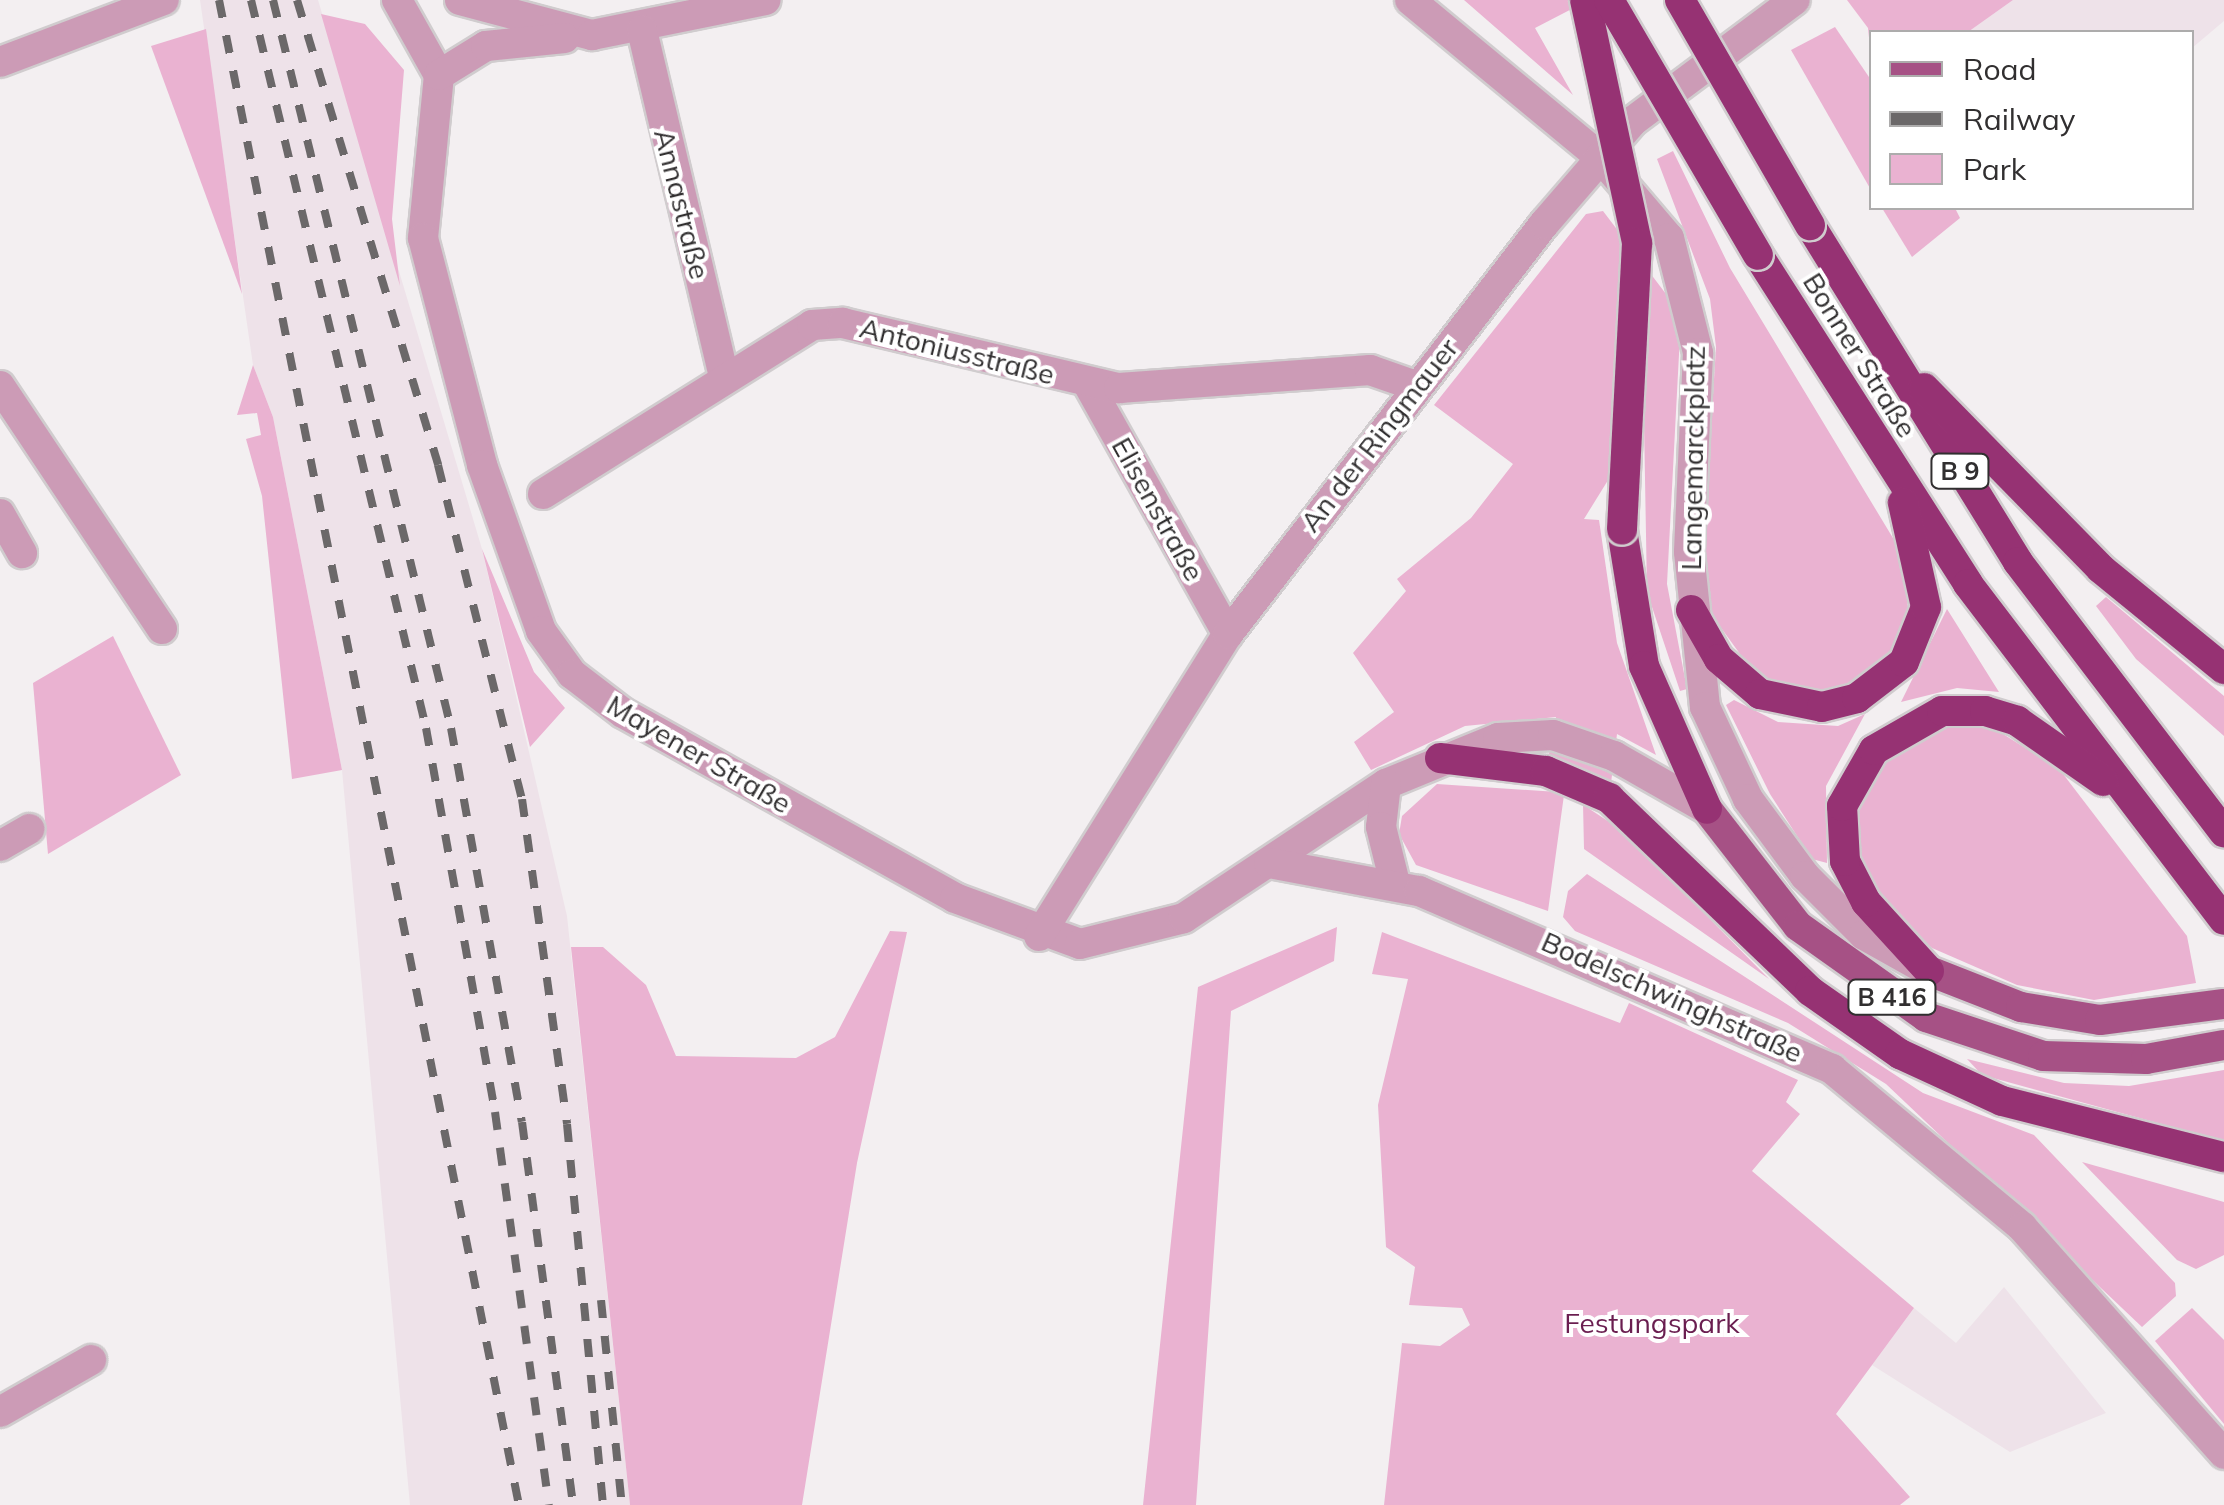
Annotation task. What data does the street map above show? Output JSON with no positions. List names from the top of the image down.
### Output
{
  "streets": {
    "highway": ["Bonner Straße", "B 9", "B 416"],
    "main road": ["Mayener Straße"],
    "street": [
      "Annastraße",
      "Antoniusstraße",
      "An der Ringmauer",
      "Langemarckplatz",
      "Elisenstraße",
      "Bodelschwinghstraße"
    ]
  },
  "crossings": [
    ["Annastraße", "Antoniusstraße"],
    ["Antoniusstraße", "An der Ringmauer"],
    ["Antoniusstraße", "Elisenstraße"],
    ["An der Ringmauer", "Langemarckplatz"],
    ["An der Ringmauer", "Elisenstraße"],
    ["An der Ringmauer", "Mayener Straße"],
    ["Langemarckplatz", "B 416"],
    ["Mayener Straße", "Bodelschwinghstraße"],
    ["Mayener Straße", "B 416"]
  ],
  "parks": ["Festungspark"],
  "legend": ["Road", "Railway", "Park"]
}
